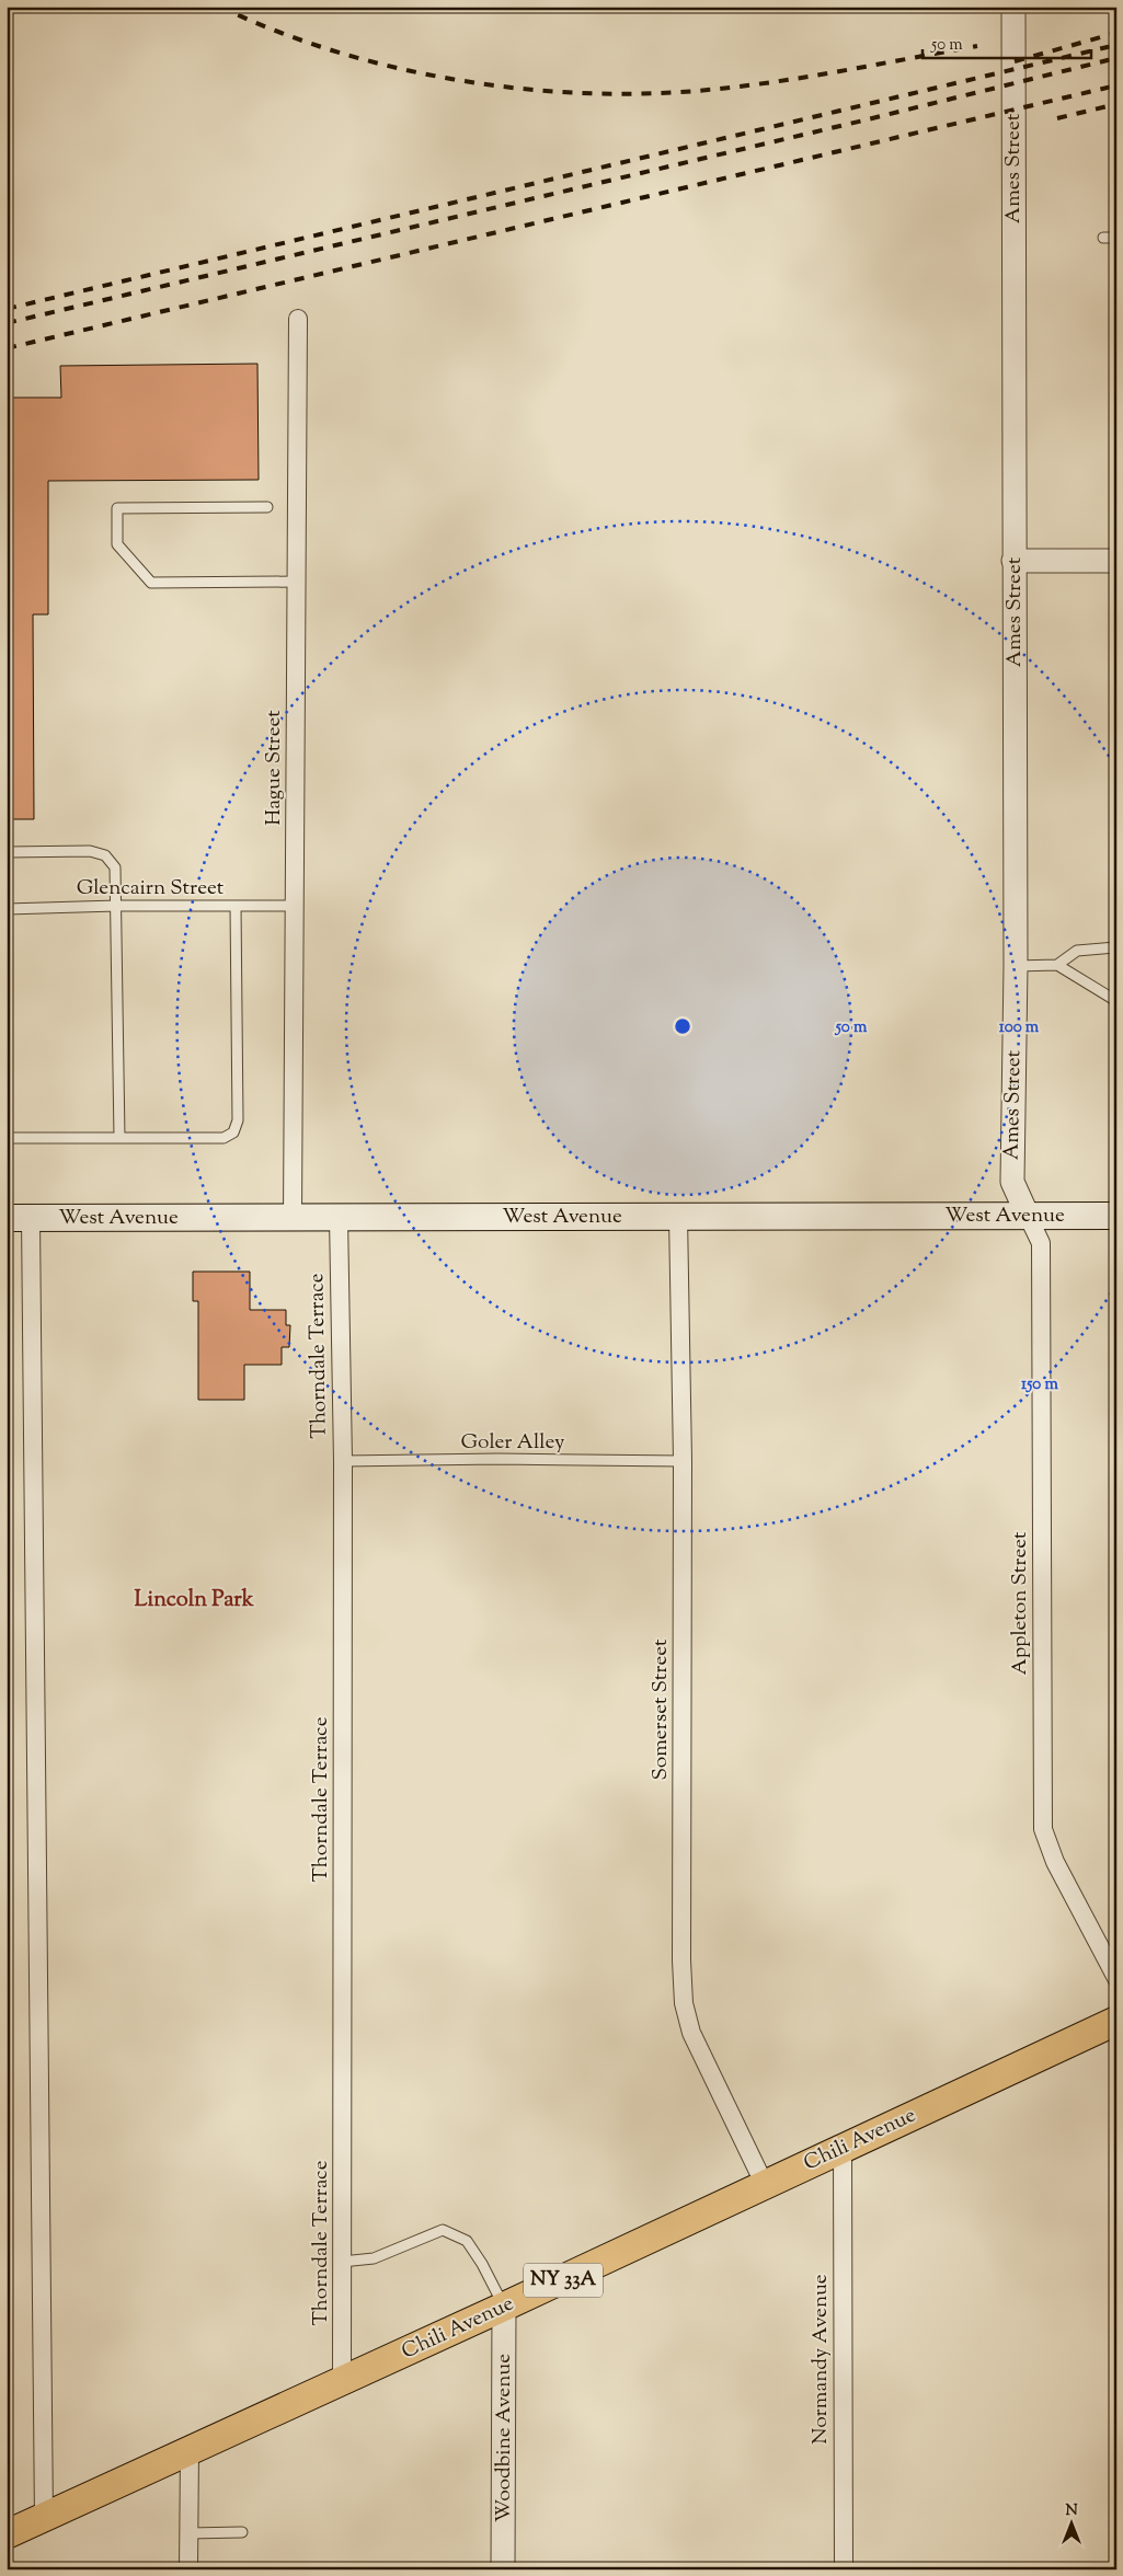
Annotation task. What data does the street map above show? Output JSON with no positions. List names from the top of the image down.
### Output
{
  "streets": {
    "main road": ["West Avenue", "Chili Avenue", "NY 33A"],
    "street": [
      "Ames Street",
      "Hague Street",
      "Thorndale Terrace",
      "Appleton Street",
      "Somerset Street",
      "Normandy Avenue",
      "Woodbine Avenue"
    ],
    "lane": ["Glencairn Street", "Goler Alley"]
  },
  "crossings": [
    ["Ames Street", "West Avenue"],
    ["Ames Street", "Appleton Street"],
    ["Hague Street", "Glencairn Street"],
    ["Hague Street", "West Avenue"],
    ["West Avenue", "Thorndale Terrace"],
    ["West Avenue", "Appleton Street"],
    ["West Avenue", "Somerset Street"],
    ["Thorndale Terrace", "Goler Alley"],
    ["Thorndale Terrace", "Chili Avenue"],
    ["Goler Alley", "Somerset Street"],
    ["Somerset Street", "Chili Avenue"],
    ["Chili Avenue", "Normandy Avenue"],
    ["Chili Avenue", "Woodbine Avenue"]
  ],
  "districts": ["Lincoln Park"],
  "scale_bar": "50 m",
  "north": "top",
  "rings": ["50 m", "100 m", "150 m"]
}
